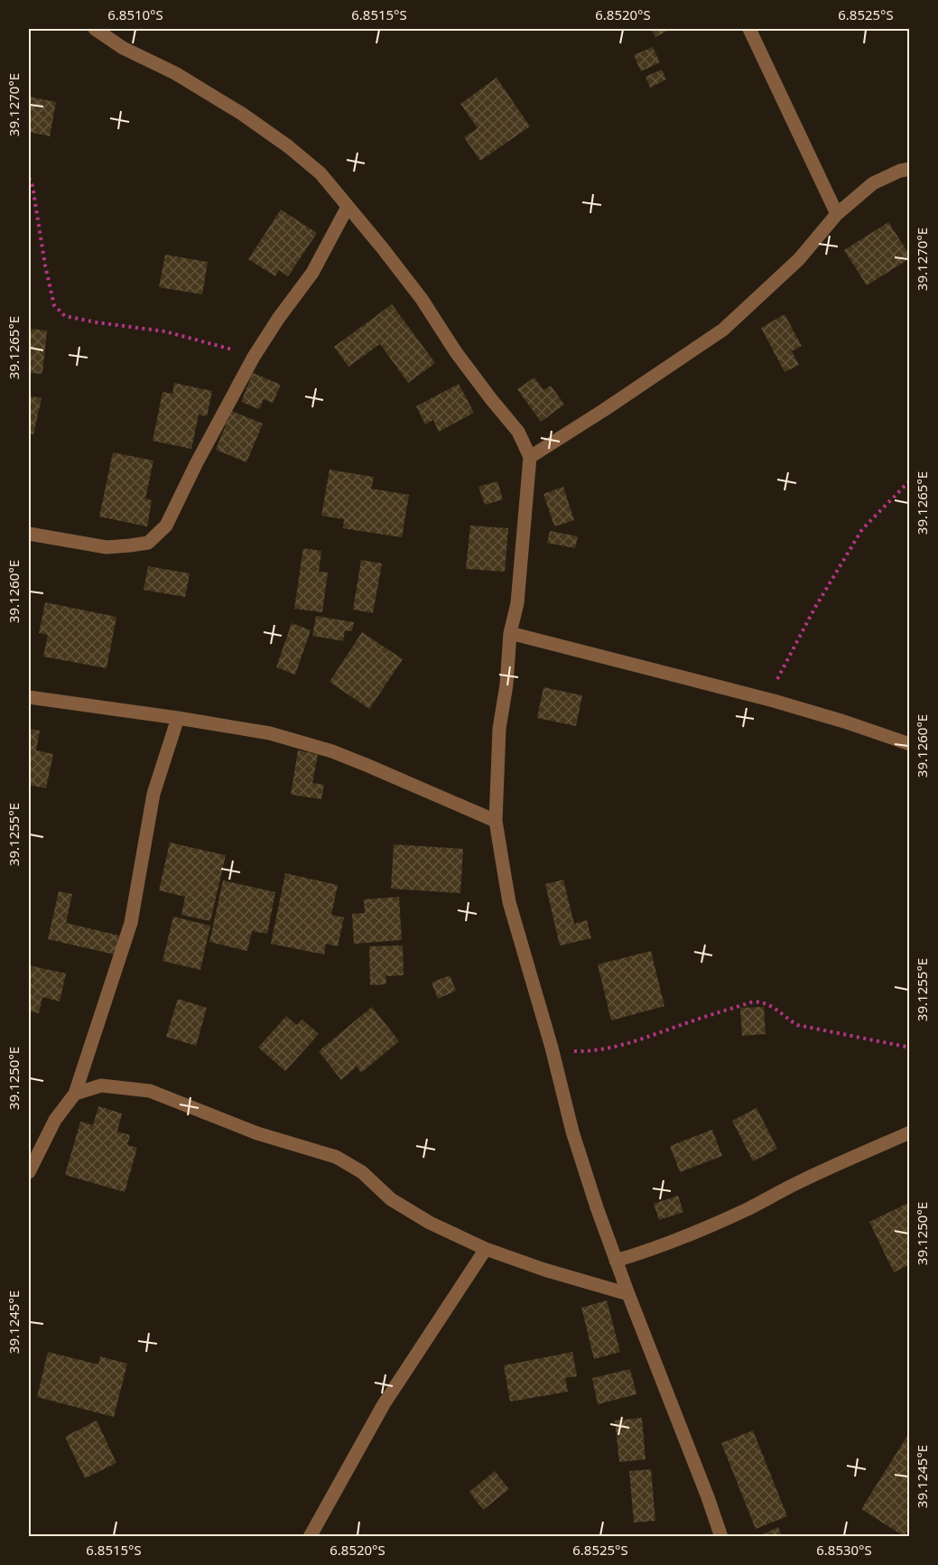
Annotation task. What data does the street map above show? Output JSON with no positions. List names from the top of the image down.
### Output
{
  "coordinates": [
    "6.8510°S",
    "6.8515°S",
    "6.8520°S",
    "6.8525°S",
    "39.1270°E",
    "39.1265°E",
    "39.1260°E",
    "39.1255°E",
    "39.1250°E",
    "39.1245°E",
    "6.8530°S"
  ]
}
